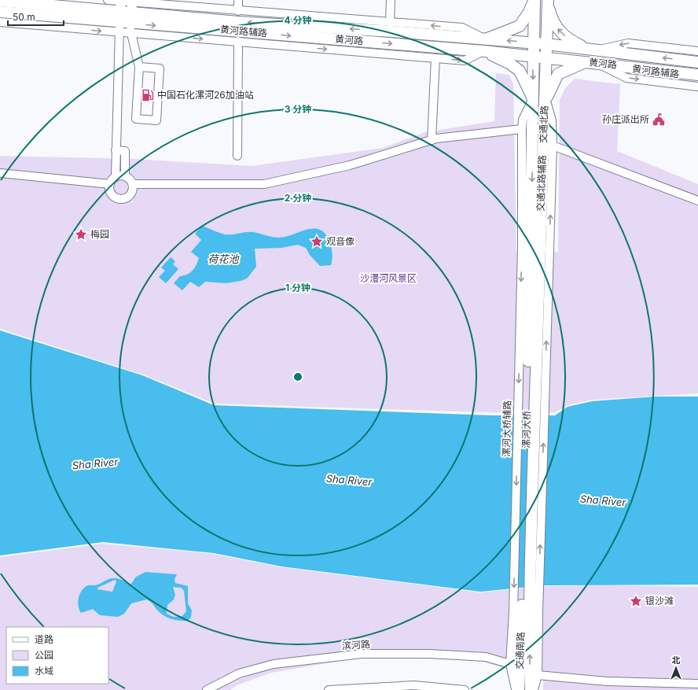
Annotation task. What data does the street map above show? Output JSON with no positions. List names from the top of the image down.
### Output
{
  "streets": {
    "main road": [
      "黄河路",
      "交通北路",
      "漯河大桥",
      "交通南路"
    ],
    "street": ["黄河路辅路", "交通北路辅路", "滨河路"]
  },
  "crossings": [
    ["黄河路辅路", "黄河路"],
    ["黄河路", "交通北路"],
    ["交通北路", "交通北路辅路"],
    ["交通北路", "漯河大桥"],
    ["交通北路辅路", "漯河大桥"],
    ["漯河大桥", "交通南路"]
  ],
  "water": ["荷花池", "Sha River"],
  "parks": ["沙澧河风景区"],
  "places": {
    "fuel station": ["中国石化漯河26加油站"],
    "public building": ["孙庄派出所"],
    "place": ["梅园", "观音像", "银沙滩"]
  },
  "legend": ["道路", "公园", "水域"],
  "scale_bar": "50 m",
  "north": "top",
  "rings": [
    "4 分钟",
    "3 分钟",
    "2 分钟",
    "1 分钟"
  ]
}
